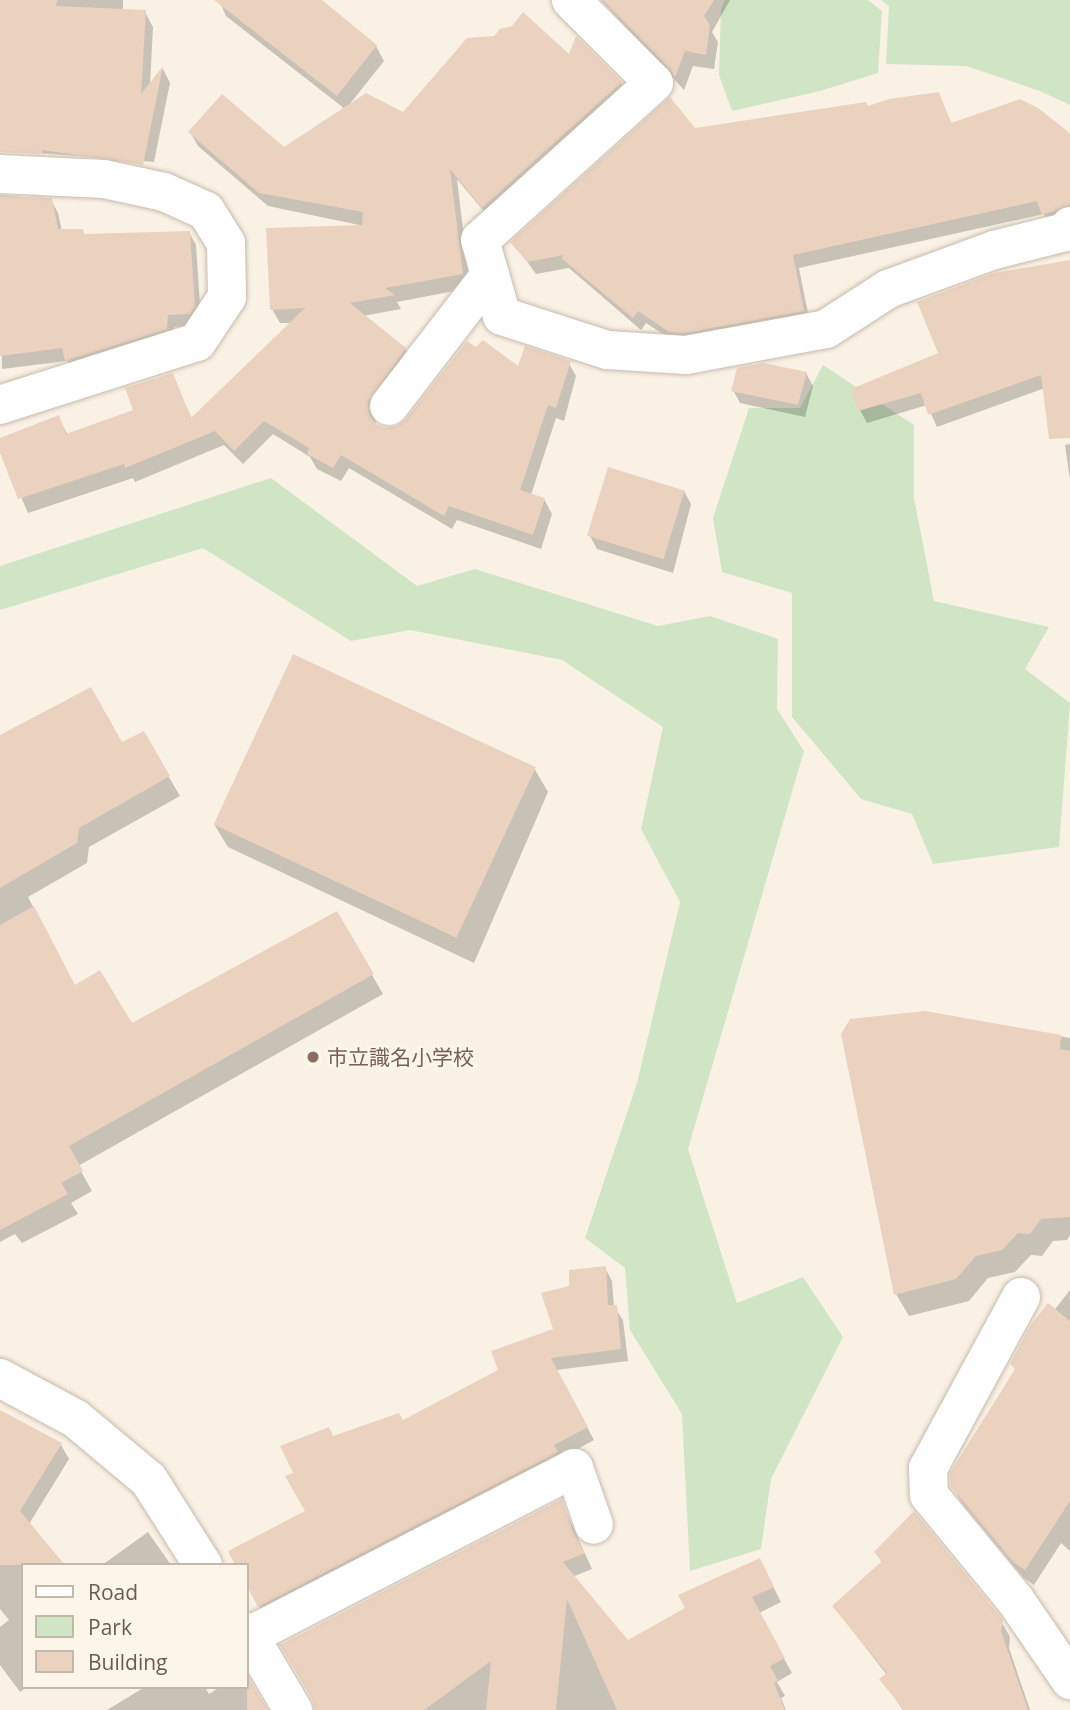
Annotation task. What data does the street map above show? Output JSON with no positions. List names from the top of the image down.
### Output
{
  "places": ["市立識名小学校"],
  "legend": ["Road", "Park", "Building"]
}
